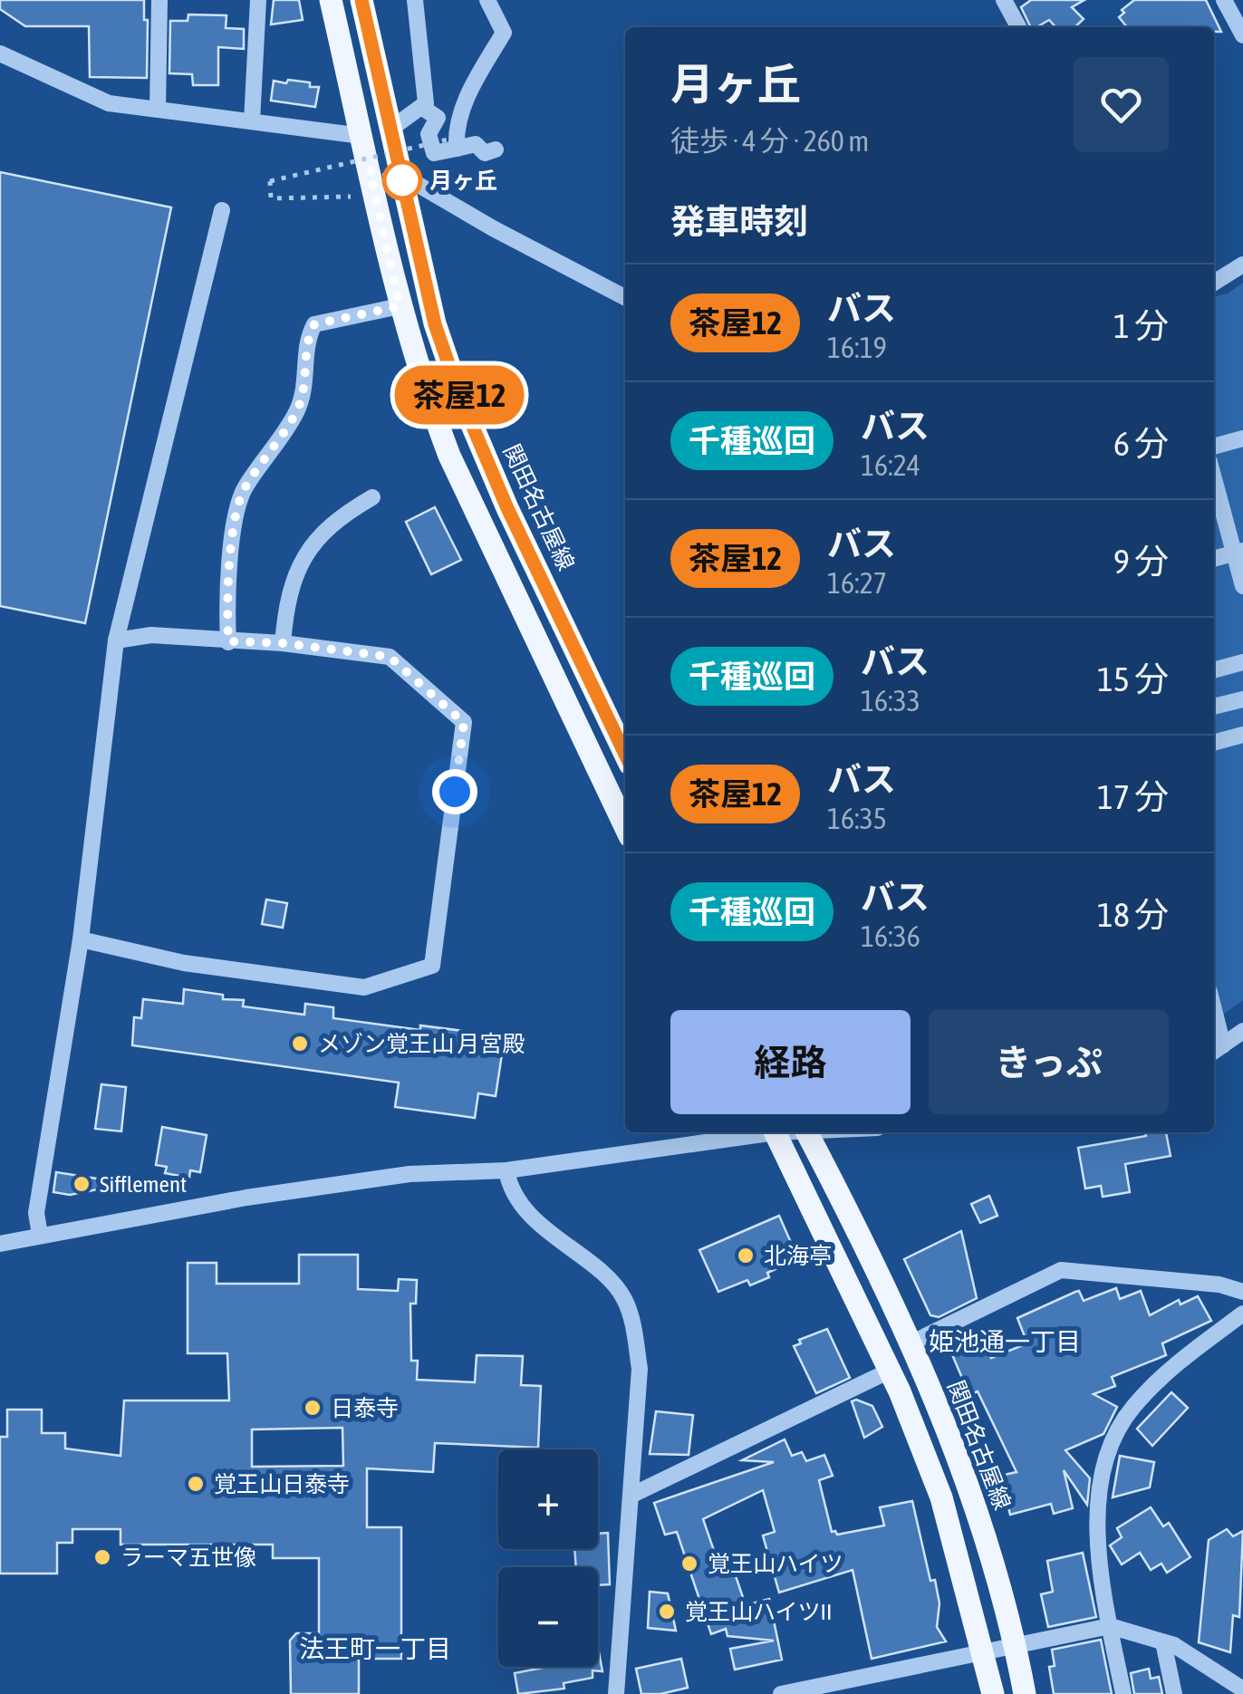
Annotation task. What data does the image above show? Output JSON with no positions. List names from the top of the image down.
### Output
{
  "streets": {
    "main road": ["関田名古屋線"]
  },
  "districts": ["姫池通一丁目", "法王町一丁目"],
  "places": [
    "月ヶ丘",
    "メゾン覚王山 月宮殿",
    "Sifflement",
    "北海亭",
    "日泰寺",
    "覚王山日泰寺",
    "ラーマ五世像",
    "覚王山ハイツ",
    "覚王山ハイツII"
  ],
  "lines": ["bus line 茶屋12"],
  "page": {
    "on_map": "茶屋12",
    "heading": [
      ["月ヶ丘", "徒歩 · 4 分 · 260 m"],
      "発車時刻"
    ],
    "list": [
      {
        "mark": "茶屋12",
        "name": "バス",
        "note": "16:19",
        "value": "1 分"
      },
      {
        "mark": "千種巡回",
        "name": "バス",
        "note": "16:24",
        "value": "6 分"
      },
      {
        "mark": "茶屋12",
        "name": "バス",
        "note": "16:27",
        "value": "9 分"
      },
      {
        "mark": "千種巡回",
        "name": "バス",
        "note": "16:33",
        "value": "15 分"
      },
      {
        "mark": "茶屋12",
        "name": "バス",
        "note": "16:35",
        "value": "17 分"
      },
      {
        "mark": "千種巡回",
        "name": "バス",
        "note": "16:36",
        "value": "18 分"
      }
    ],
    "buttons": ["経路", "きっぷ"],
    "map_buttons": ["+", "−"]
  }
}
